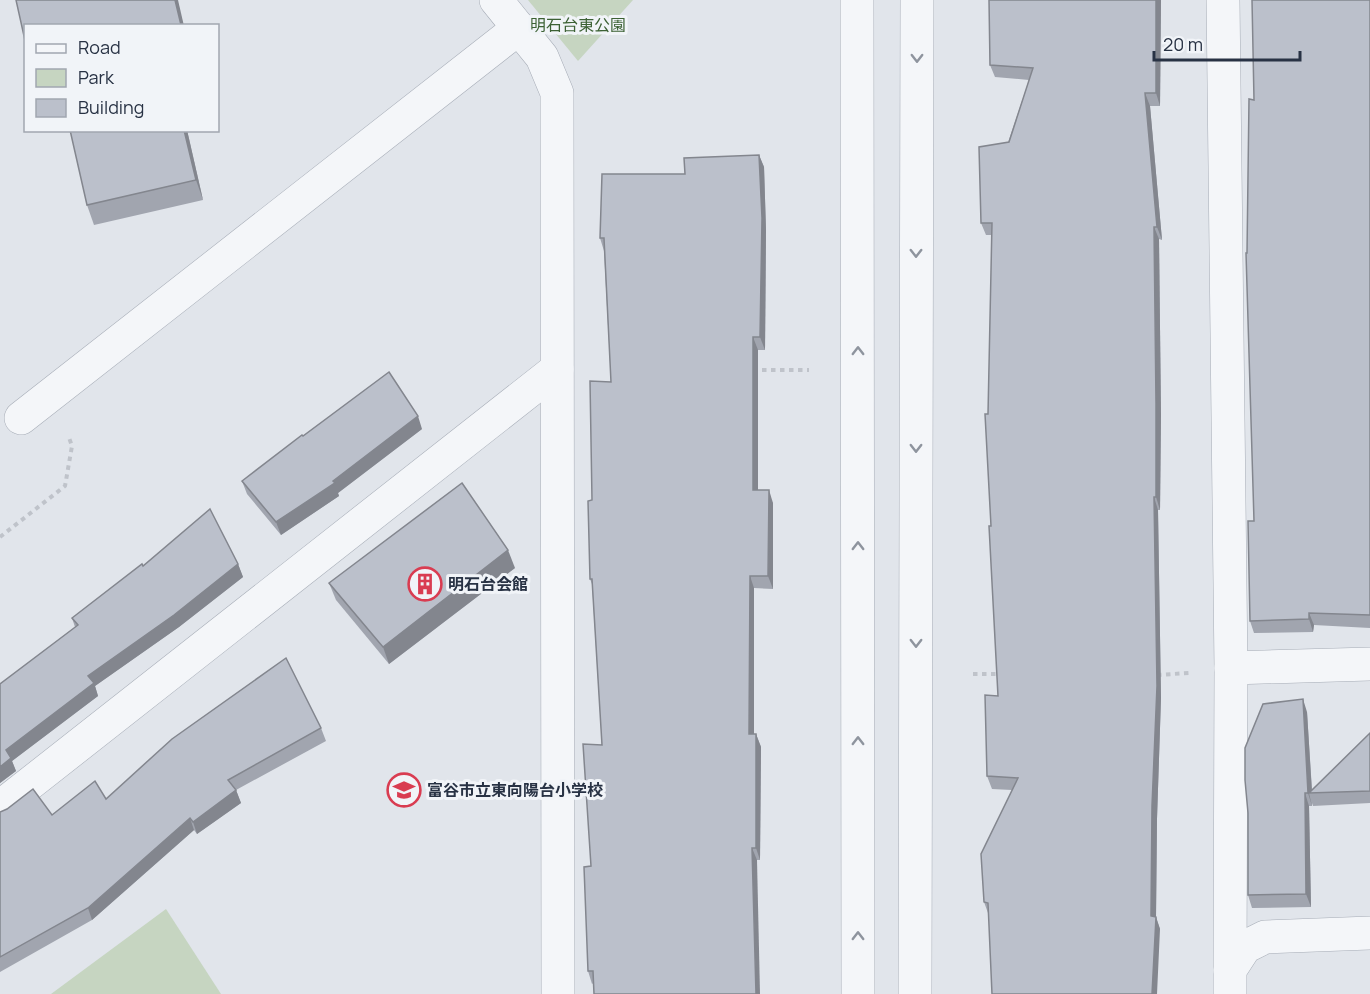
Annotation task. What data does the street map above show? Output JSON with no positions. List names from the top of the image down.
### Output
{
  "parks": ["明石台東公園"],
  "places": {
    "building": ["明石台会館"],
    "school or university": ["富谷市立東向陽台小学校"]
  },
  "legend": ["Road", "Park", "Building"],
  "scale_bar": "20 m"
}
